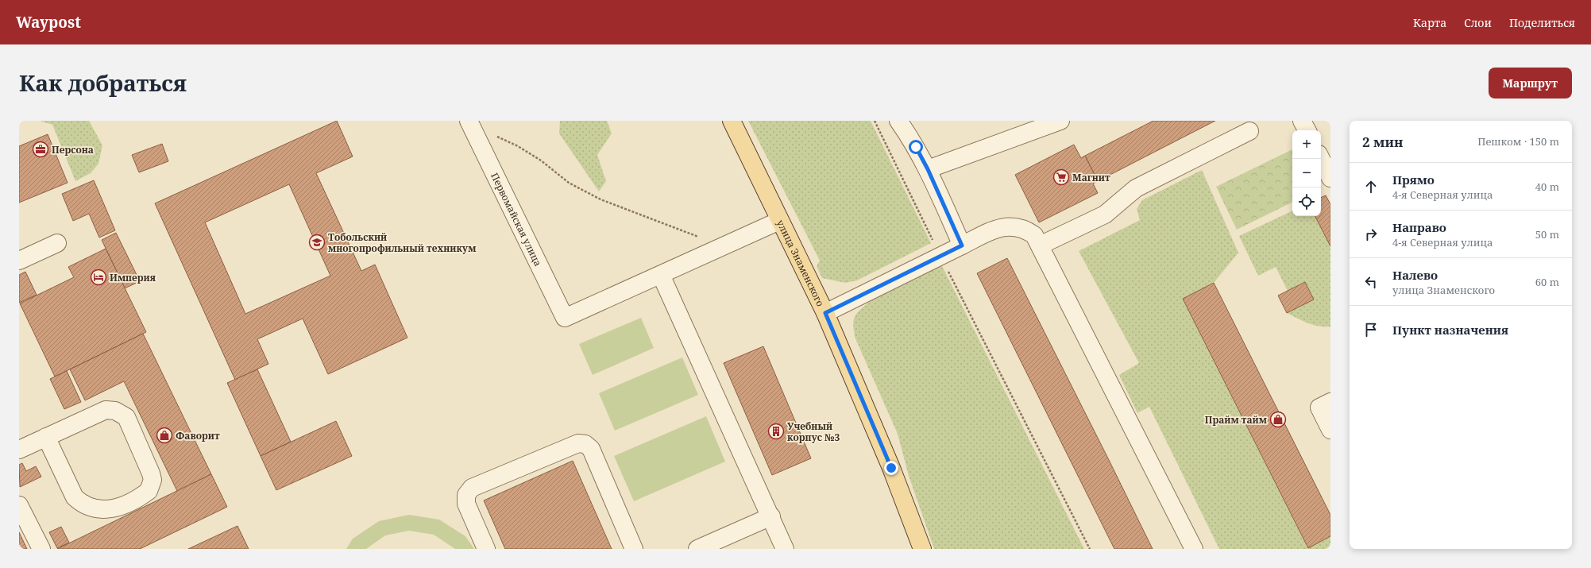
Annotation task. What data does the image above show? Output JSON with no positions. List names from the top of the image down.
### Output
{
  "streets": {
    "main road": ["улица Знаменского"],
    "street": ["Первомайская улица"]
  },
  "places": {
    "office": ["Персона"],
    "supermarket": ["Магнит"],
    "school or university": ["Тобольский многопрофильный техникум"],
    "hotel": ["Империя"],
    "shop": ["Прайм тайм", "Фаворит"],
    "building": ["Учебный корпус №3"]
  },
  "page": {
    "header": "Waypost",
    "nav": ["Карта", "Слои", "Поделиться"],
    "title": "Как добраться",
    "buttons": "Маршрут",
    "heading": ["2 мин", "Пешком · 150 m"],
    "map_buttons": ["+", "−"],
    "list": [
      ["Прямо", "4-я Северная улица", "40 m"],
      ["Направо", "4-я Северная улица", "50 m"],
      ["Налево", "улица Знаменского", "60 m"],
      "Пункт назначения"
    ]
  }
}
